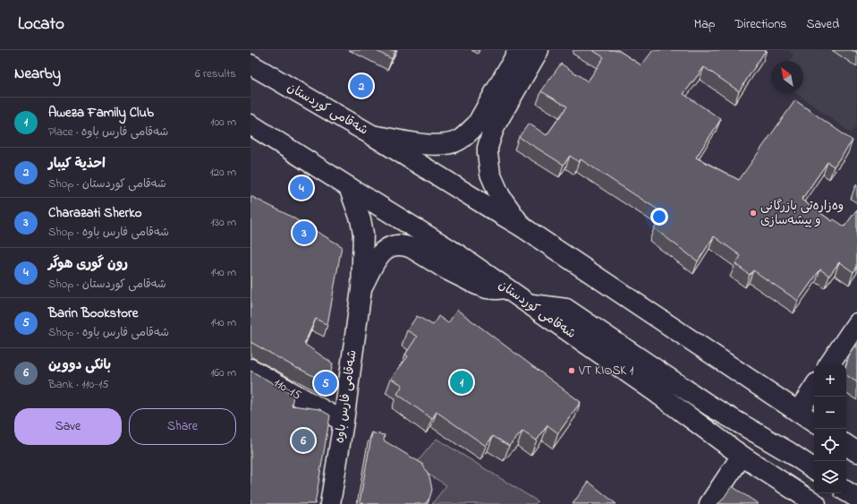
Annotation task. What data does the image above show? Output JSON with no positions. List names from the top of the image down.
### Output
{
  "streets": {
    "main road": ["شەقامی کوردستان", "110-15", "شەقامی فارس باوە"]
  },
  "crossings": [
    ["شەقامی کوردستان", "شەقامی فارس باوە"],
    ["110-15", "شەقامی فارس باوە"]
  ],
  "places": ["وەزارەتی بازرگانی و پیشەسازی", "VT KIOSK 1"],
  "north": "top left",
  "page": {
    "header": "Locato",
    "nav": ["Map", "Directions", "Saved"],
    "heading": ["Nearby", "6 results"],
    "pins": [
      "2",
      "4",
      "3",
      "1",
      "5",
      "6"
    ],
    "list": [
      {
        "mark": "1",
        "name": "Aweza Family Club",
        "note": "Place · شەقامی فارس باوە",
        "value": "100 m"
      },
      {
        "mark": "2",
        "name": "احذية كيبار",
        "note": "Shop · شەقامی کوردستان",
        "value": "120 m"
      },
      {
        "mark": "3",
        "name": "Charazati Sherko",
        "note": "Shop · شەقامی فارس باوە",
        "value": "130 m"
      },
      {
        "mark": "4",
        "name": "رون گوری هوگر",
        "note": "Shop · شەقامی کوردستان",
        "value": "140 m"
      },
      {
        "mark": "5",
        "name": "Barin Bookstore",
        "note": "Shop · شەقامی فارس باوە",
        "value": "140 m"
      },
      {
        "mark": "6",
        "name": "بانکی دووین",
        "note": "Bank · 110-15",
        "value": "160 m"
      }
    ],
    "map_buttons": ["+", "−"],
    "buttons": ["Save", "Share"]
  }
}
